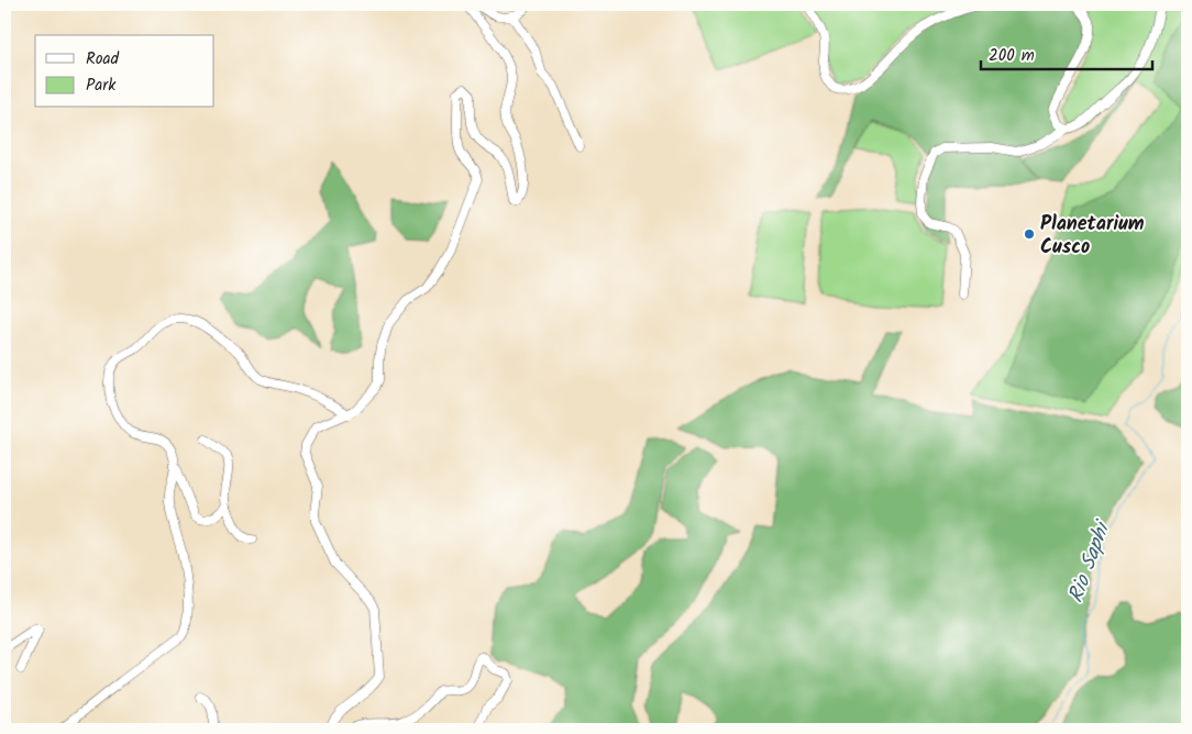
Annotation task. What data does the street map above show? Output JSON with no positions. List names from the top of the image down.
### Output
{
  "water": ["Rio Saphi"],
  "places": ["Planetarium Cusco"],
  "legend": ["Road", "Park"],
  "scale_bar": "200 m"
}
